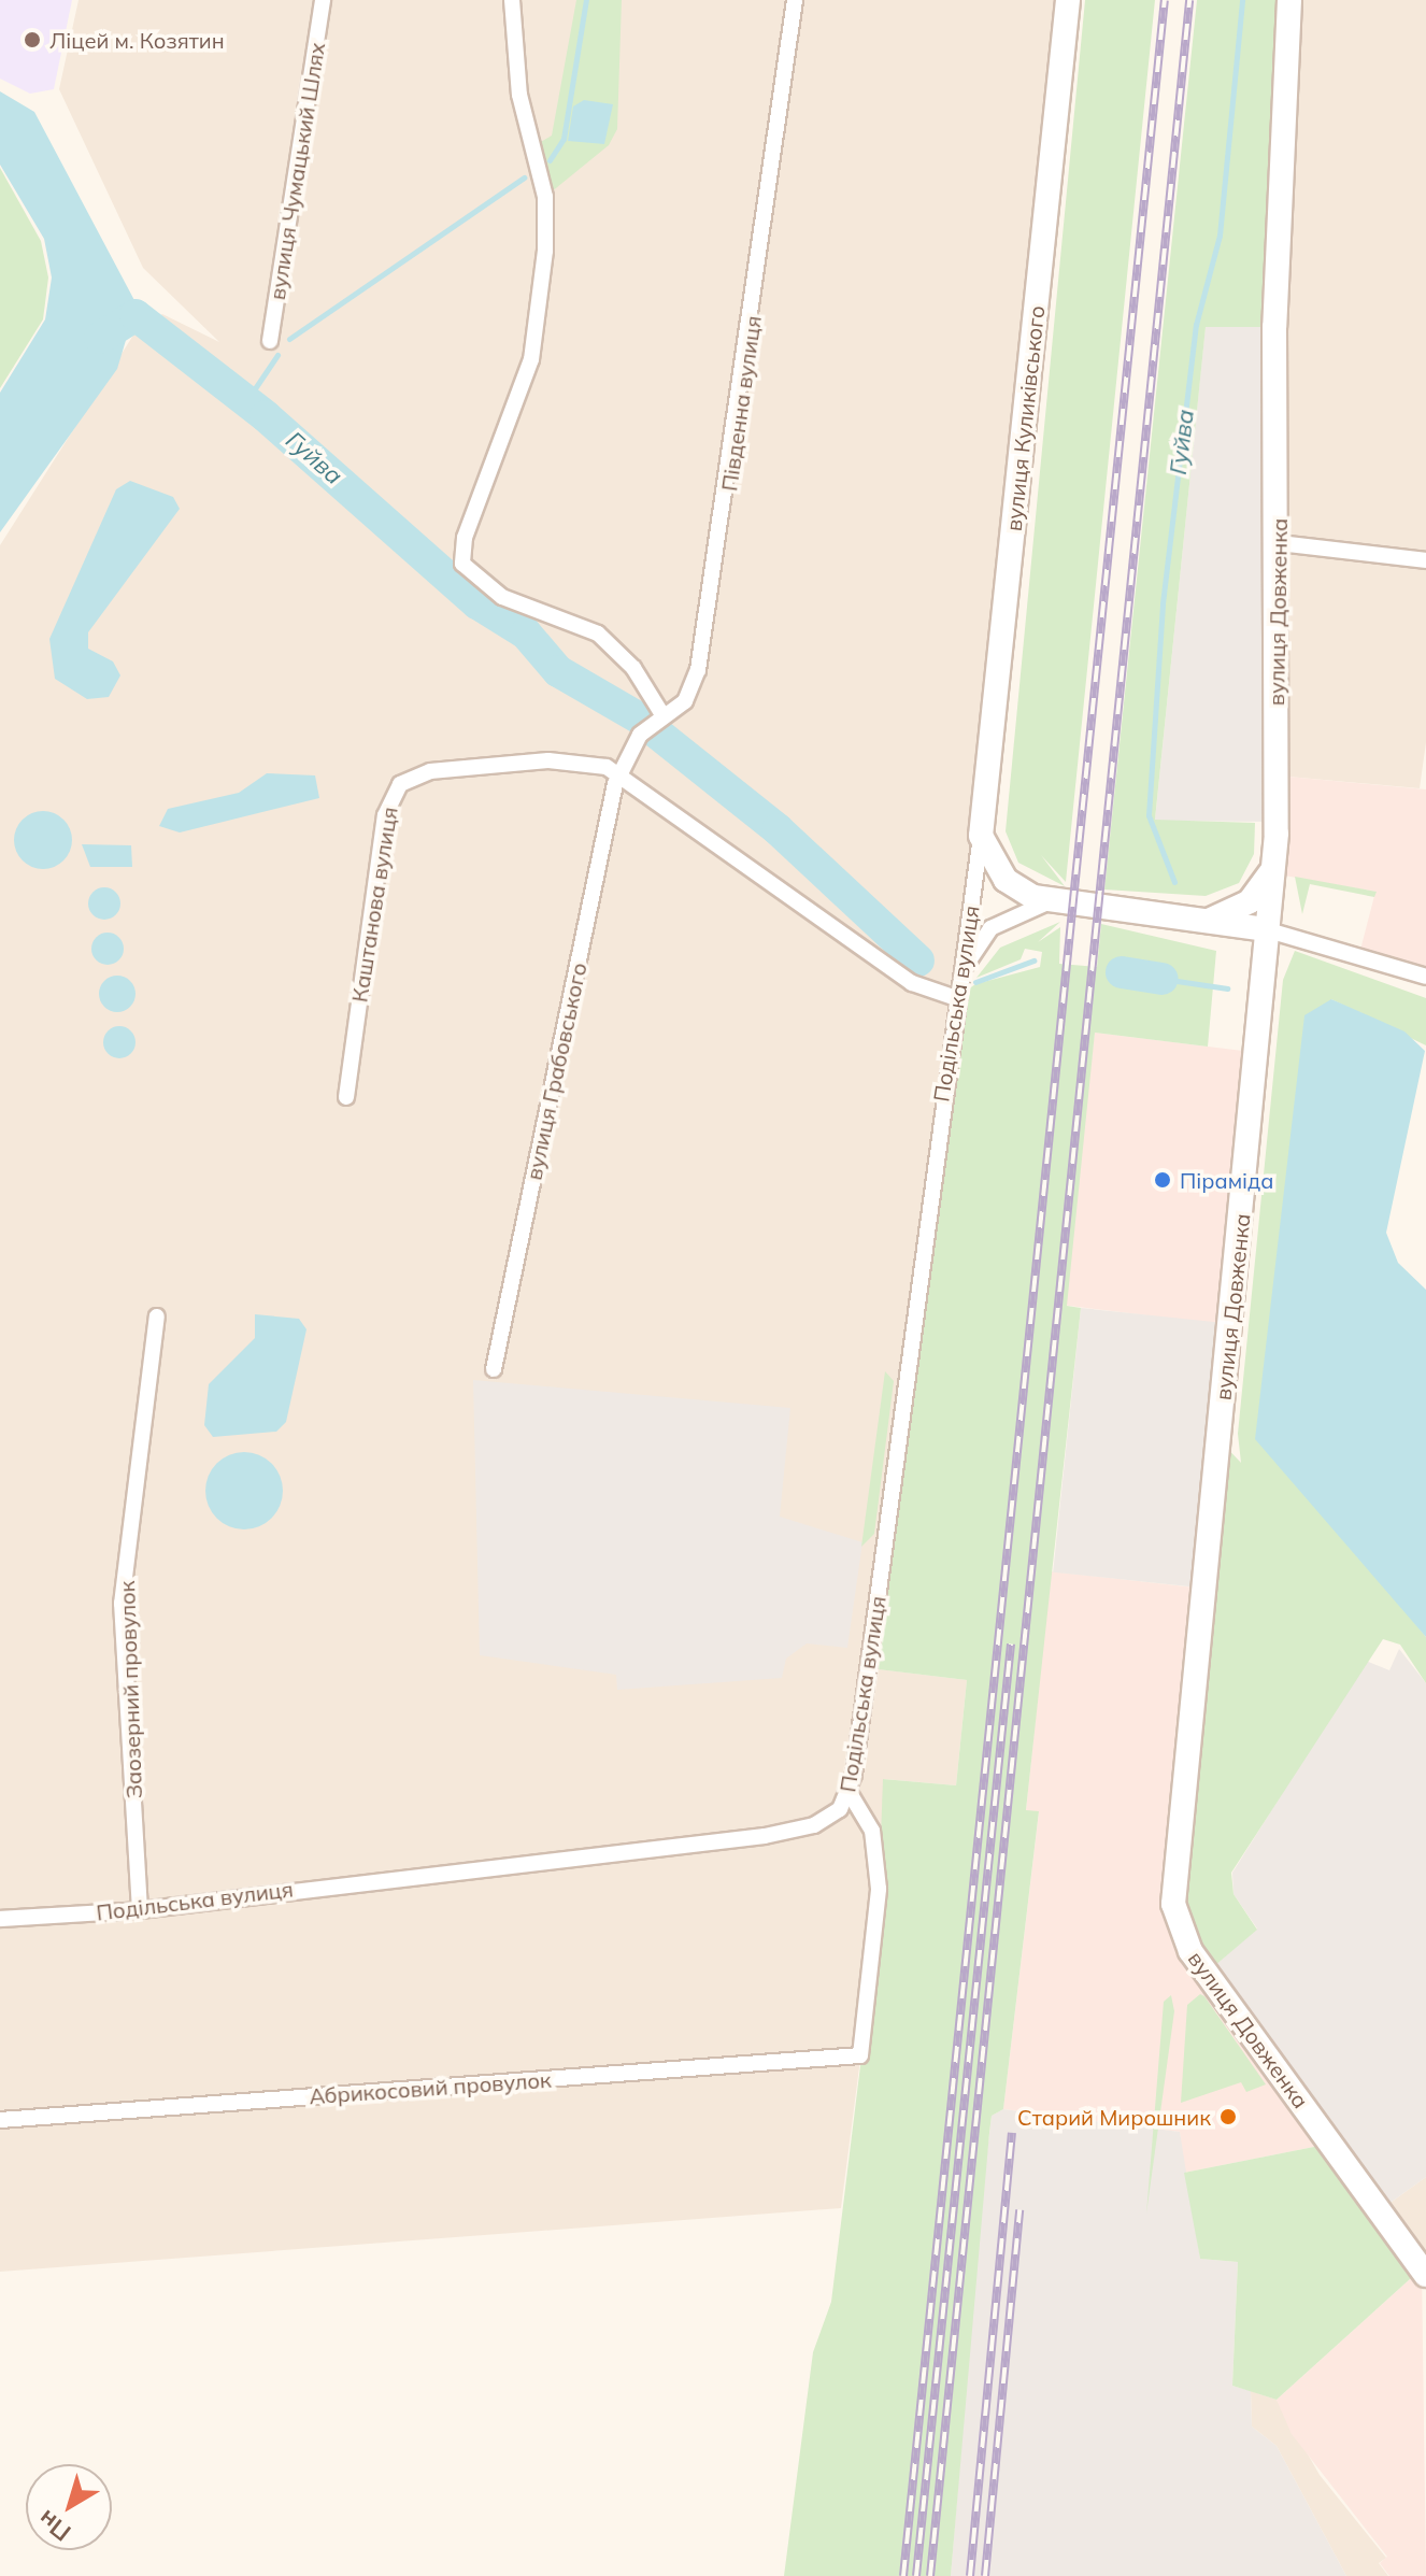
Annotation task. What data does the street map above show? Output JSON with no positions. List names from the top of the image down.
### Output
{
  "streets": {
    "street": [
      "вулиця Чумацький Шлях",
      "Південна вулиця",
      "вулиця Куликівського",
      "вулиця Довженка",
      "Каштанова вулиця",
      "Подільська вулиця",
      "вулиця Грабовського",
      "Заозерний провулок",
      "Абрикосовий провулок"
    ]
  },
  "crossings": [
    ["Південна вулиця", "Каштанова вулиця"],
    ["Південна вулиця", "вулиця Грабовського"],
    ["вулиця Куликівського", "Подільська вулиця"],
    ["Каштанова вулиця", "Подільська вулиця"],
    ["Каштанова вулиця", "вулиця Грабовського"],
    ["Подільська вулиця", "Заозерний провулок"],
    ["Подільська вулиця", "Абрикосовий провулок"]
  ],
  "water": ["Гуйва"],
  "places": ["Ліцей м. Козятин", "Піраміда", "Старий Мирошник"],
  "north": "bottom left"
}
